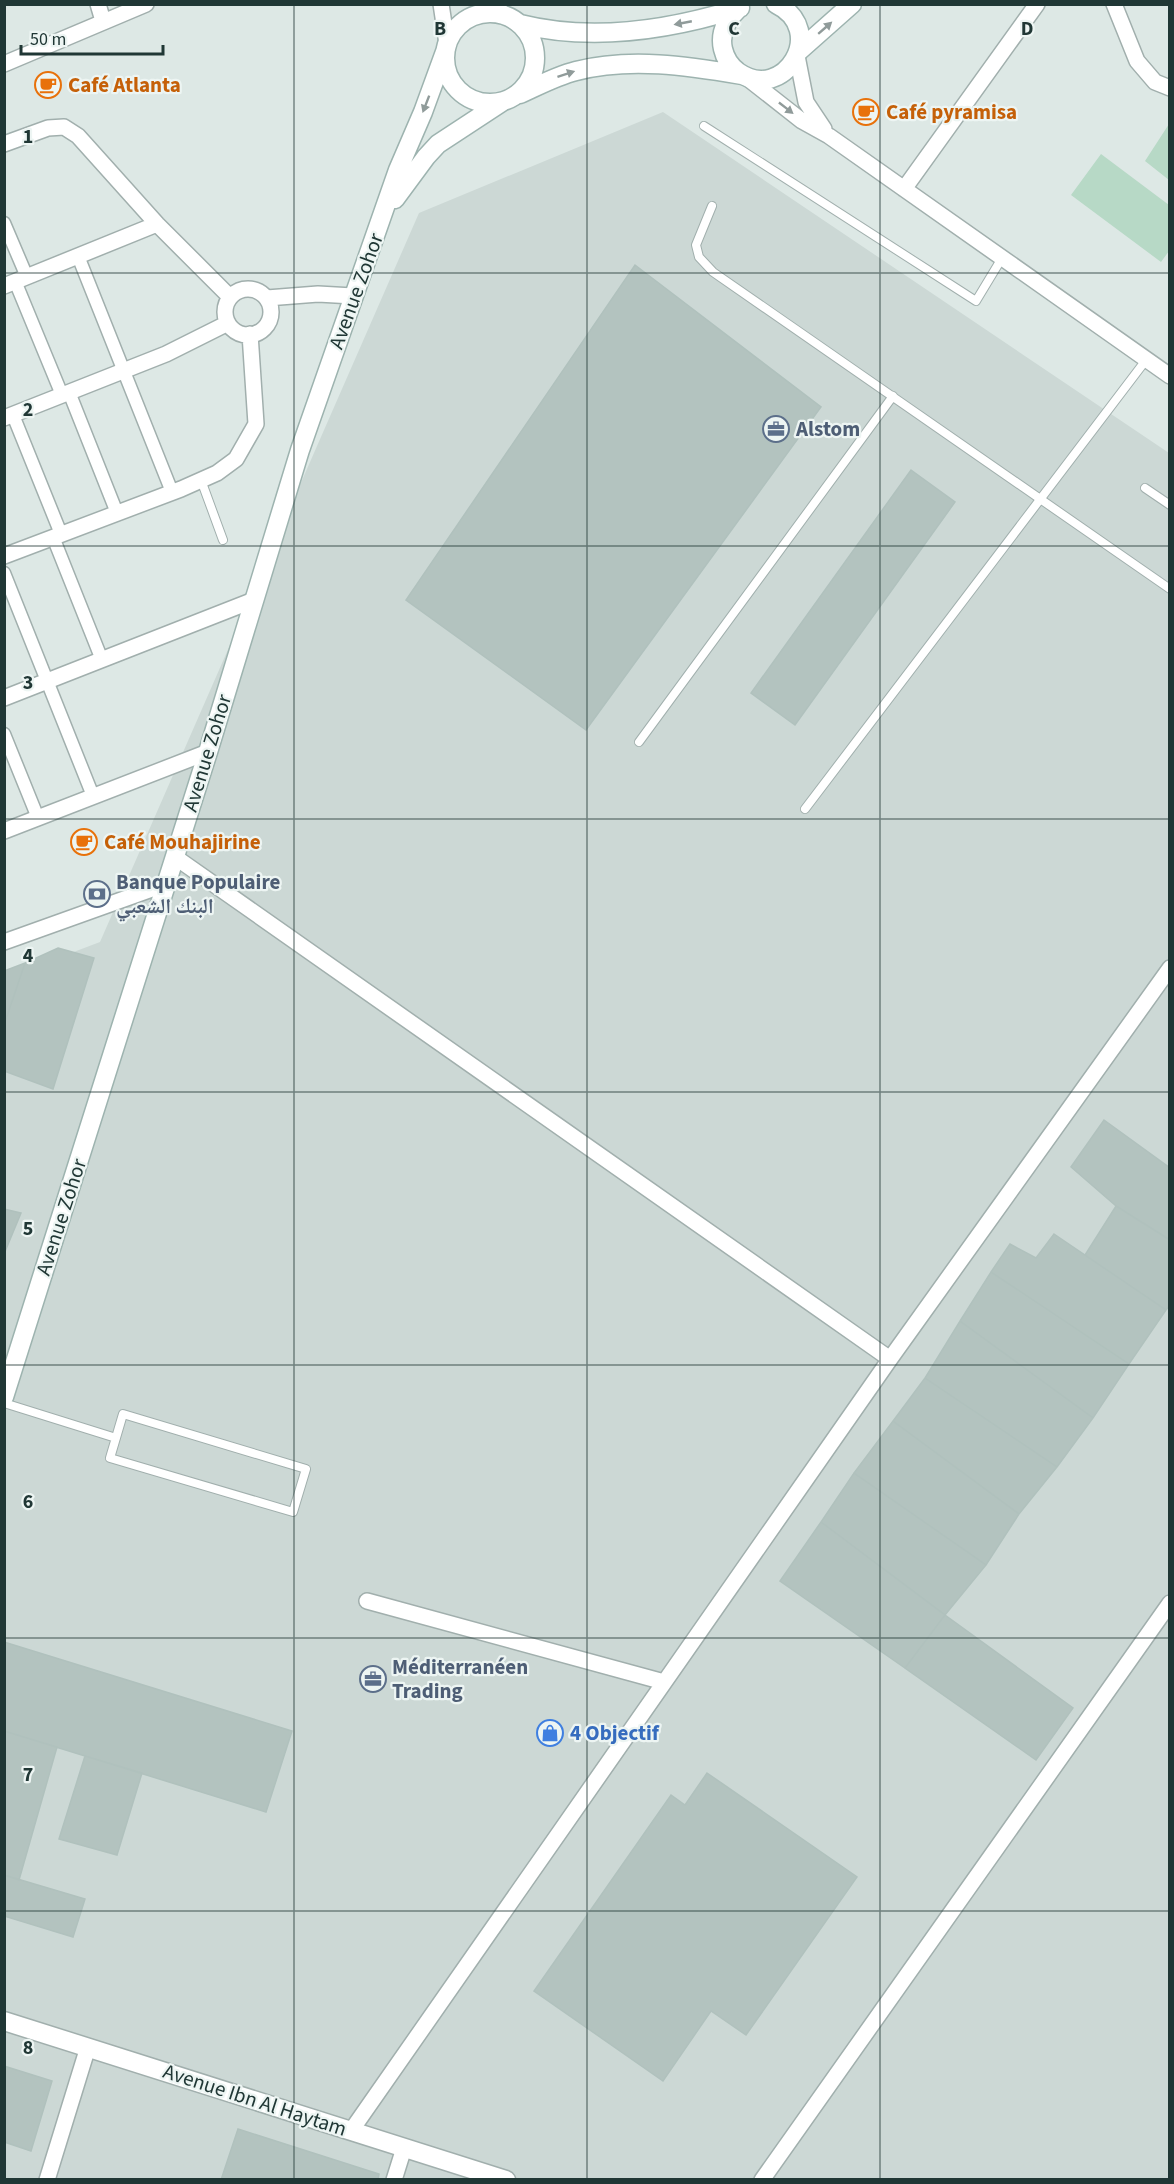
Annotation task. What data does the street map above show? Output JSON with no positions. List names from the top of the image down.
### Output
{
  "streets": {
    "main road": ["Avenue Zohor", "Avenue Ibn Al Haytam"]
  },
  "places": {
    "cafe": ["Café Atlanta", "Café pyramisa", "Café Mouhajirine"],
    "office": ["Alstom", "Méditerranéen Trading"],
    "bank": ["Banque Populaire البنك الشعبي"],
    "shop": ["4 Objectif"]
  },
  "scale_bar": "50 m",
  "grid": {
    "columns": ["B", "C", "D"],
    "rows": [
      "1",
      "2",
      "3",
      "4",
      "5",
      "6",
      "7",
      "8"
    ]
  }
}
